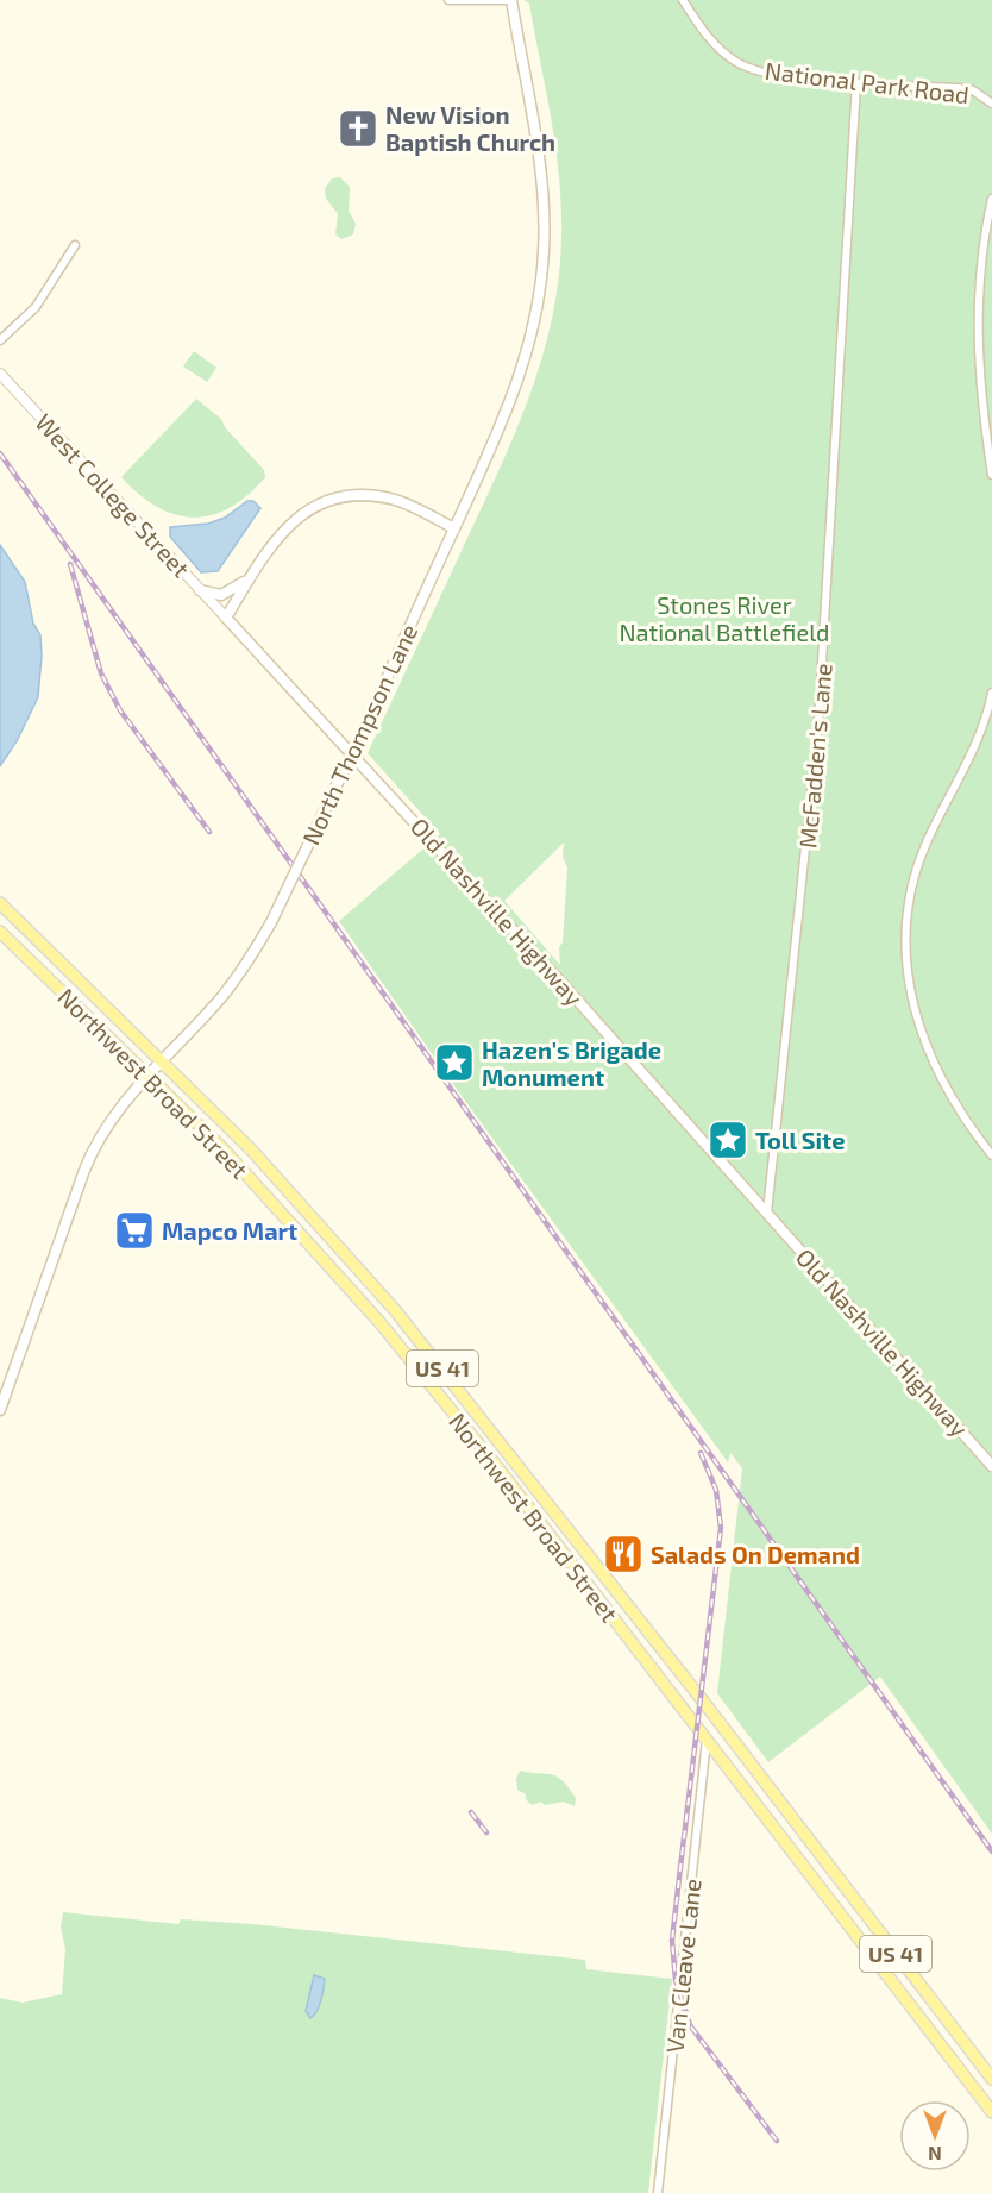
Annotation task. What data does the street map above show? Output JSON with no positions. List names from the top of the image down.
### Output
{
  "streets": {
    "main road": [
      "North Thompson Lane",
      "Old Nashville Highway",
      "Northwest Broad Street",
      "US 41"
    ],
    "street": [
      "National Park Road",
      "West College Street",
      "McFadden's Lane",
      "Van Cleave Lane"
    ]
  },
  "crossings": [
    ["National Park Road", "McFadden's Lane"],
    ["West College Street", "Old Nashville Highway"],
    ["North Thompson Lane", "Northwest Broad Street"],
    ["McFadden's Lane", "Old Nashville Highway"],
    ["Northwest Broad Street", "Van Cleave Lane"]
  ],
  "parks": ["Stones River National Battlefield"],
  "places": {
    "church": ["New Vision Baptish Church"],
    "place": ["Hazen's Brigade Monument", "Toll Site"],
    "supermarket": ["Mapco Mart"],
    "restaurant": ["Salads On Demand"]
  },
  "north": "bottom"
}
